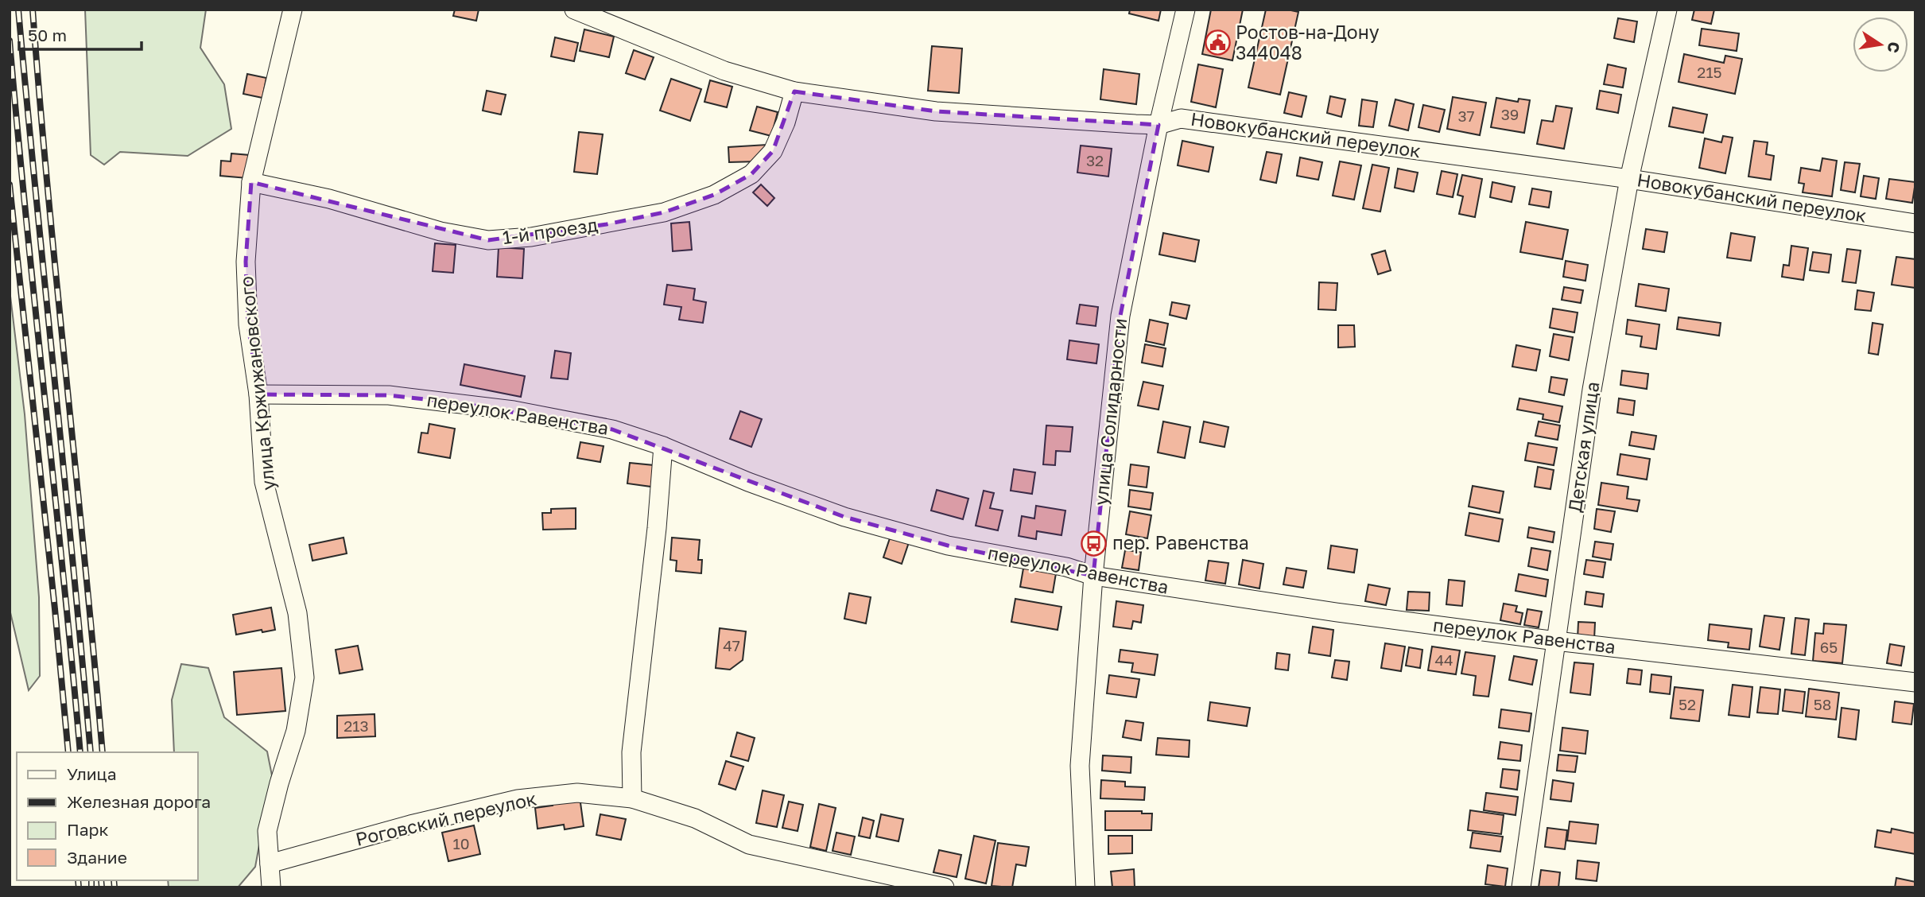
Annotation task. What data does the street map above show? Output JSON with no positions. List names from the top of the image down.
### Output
{
  "streets": {
    "street": [
      "Новокубанский переулок",
      "1-й проезд",
      "улица Кржижановского",
      "улица Солидарности",
      "переулок Равенства",
      "Детская улица",
      "Роговский переулок"
    ]
  },
  "crossings": [
    ["Новокубанский переулок", "1-й проезд"],
    ["Новокубанский переулок", "улица Солидарности"],
    ["Новокубанский переулок", "Детская улица"],
    ["1-й проезд", "улица Кржижановского"],
    ["улица Кржижановского", "переулок Равенства"],
    ["улица Кржижановского", "Роговский переулок"],
    ["улица Солидарности", "переулок Равенства"],
    ["переулок Равенства", "Детская улица"]
  ],
  "places": {
    "public building": ["Ростов-на-Дону 344048"],
    "bus stop": ["пер. Равенства"]
  },
  "house_numbers": [
    "215",
    "39",
    "37",
    "32",
    "47",
    "65",
    "44",
    "52",
    "58",
    "213",
    "10"
  ],
  "legend": [
    "Улица",
    "Железная дорога",
    "Парк",
    "Здание"
  ],
  "scale_bar": "50 m",
  "north": "right"
}
